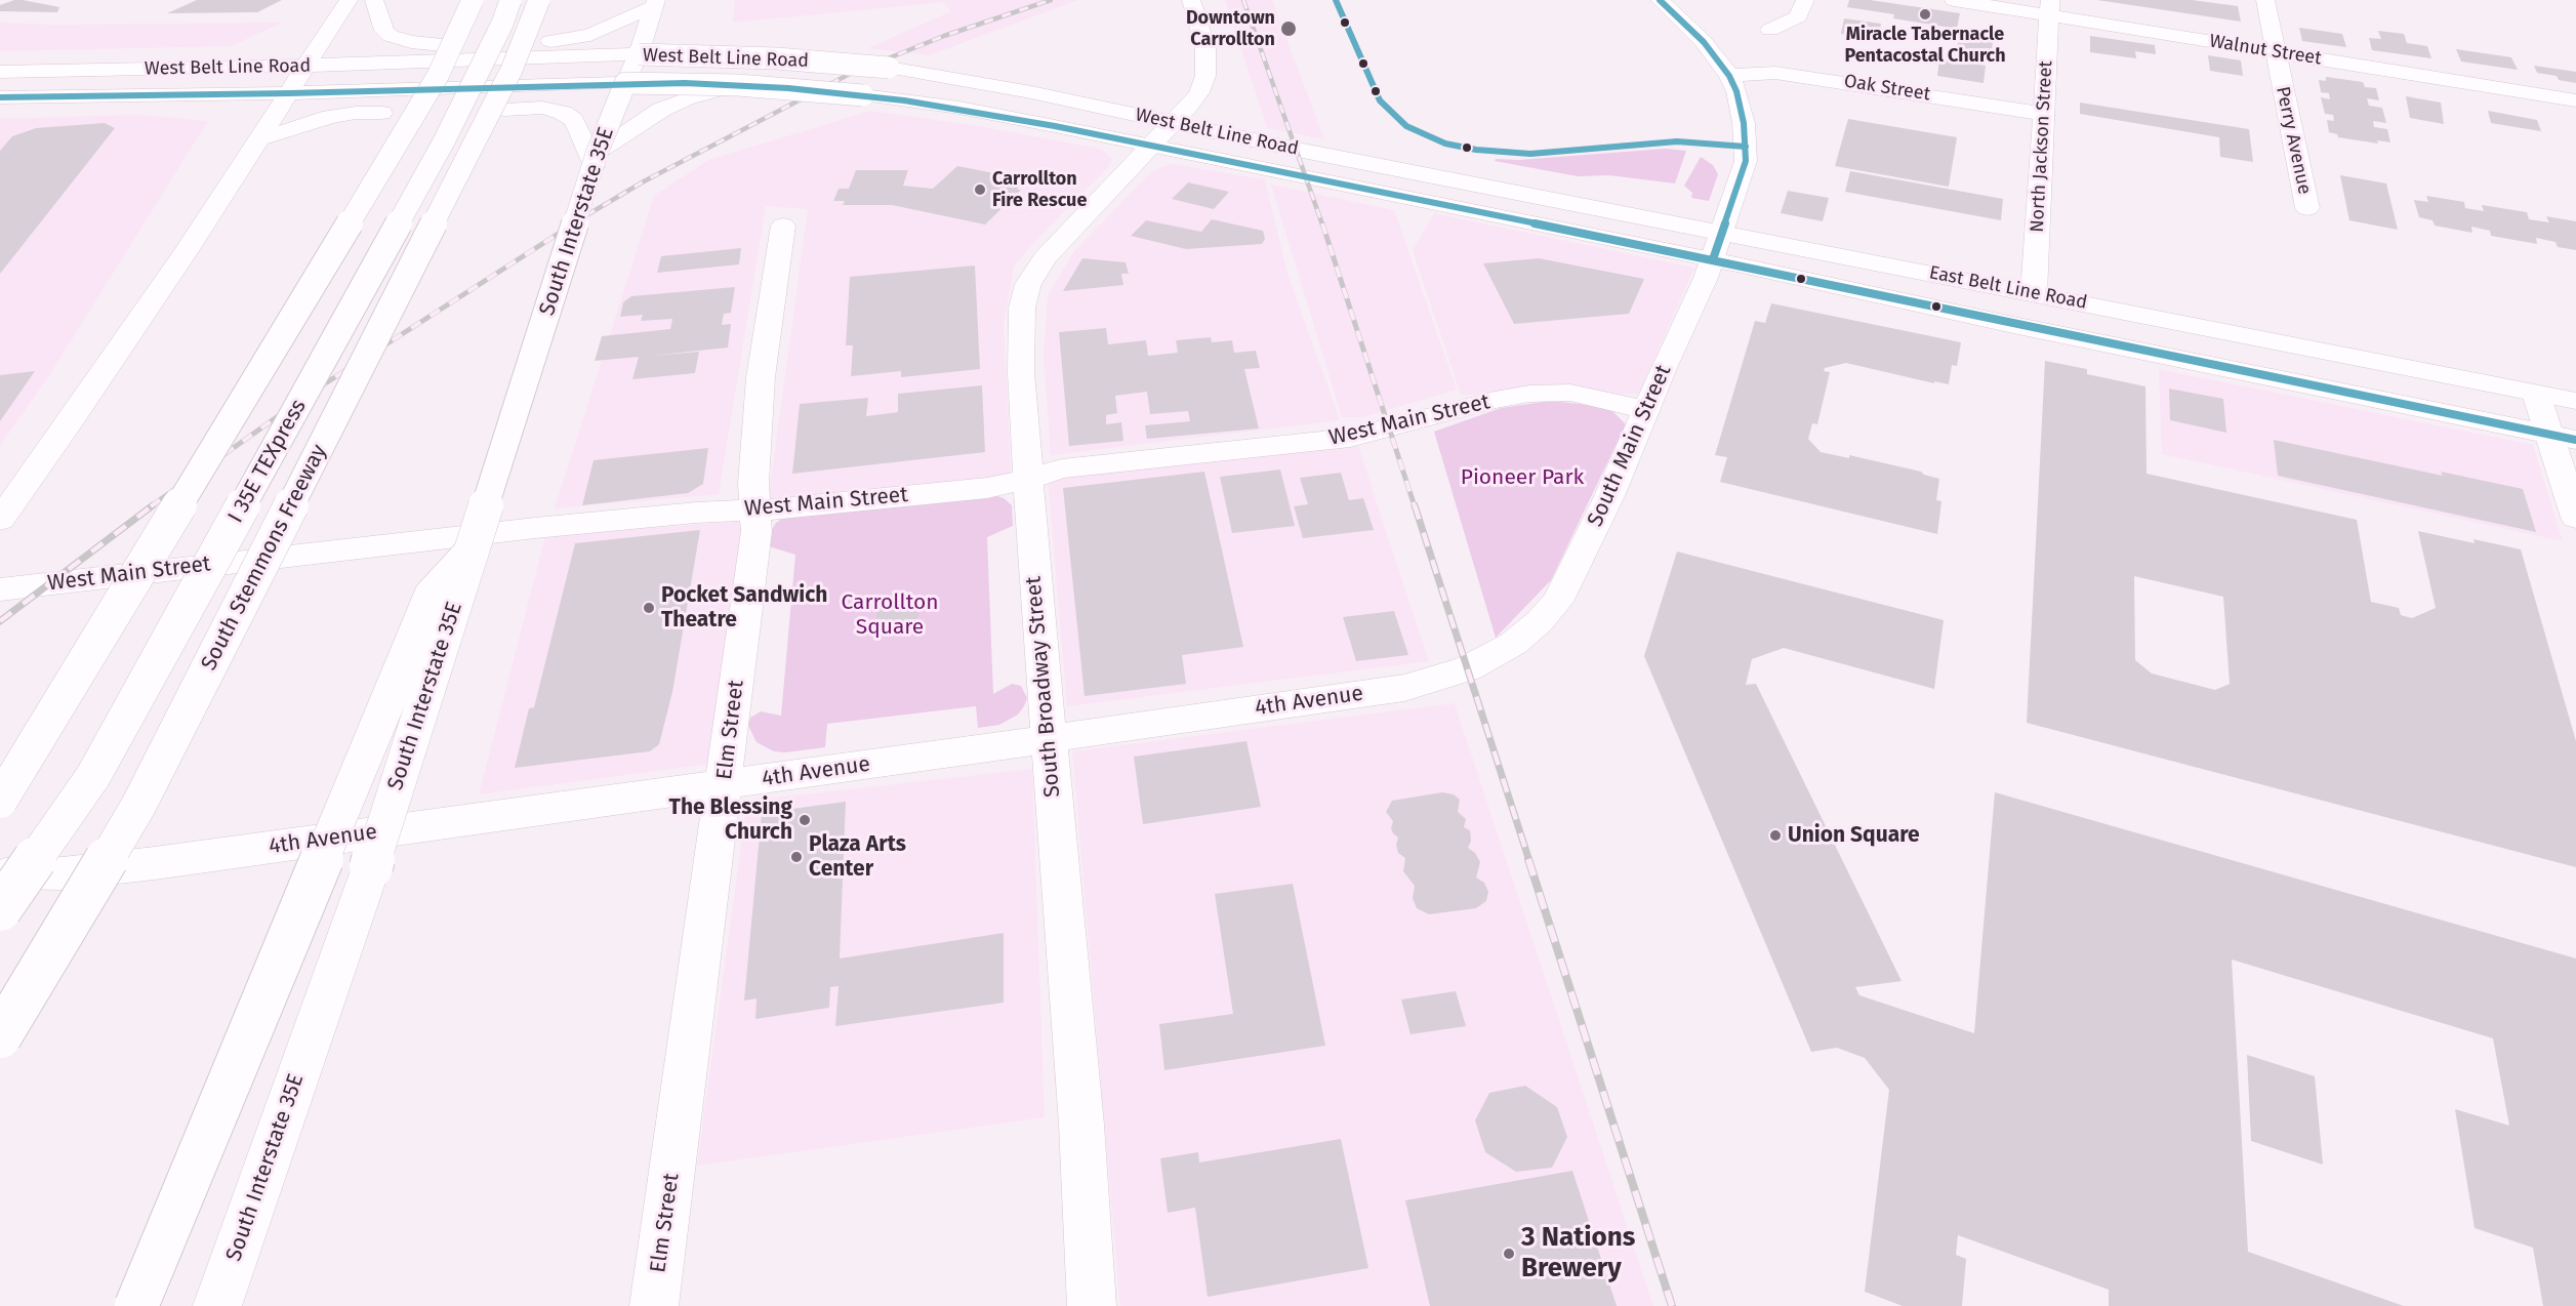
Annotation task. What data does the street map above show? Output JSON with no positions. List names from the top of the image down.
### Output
{
  "streets": {
    "main road": [
      "Walnut Street",
      "West Belt Line Road",
      "Oak Street",
      "Perry Avenue",
      "North Jackson Street",
      "South Interstate 35E",
      "East Belt Line Road",
      "West Main Street",
      "South Main Street",
      "I 35E TEXpress",
      "South Stemmons Freeway",
      "South Broadway Street",
      "4th Avenue",
      "Elm Street"
    ]
  },
  "crossings": [
    ["Walnut Street", "Perry Avenue"],
    ["Walnut Street", "North Jackson Street"],
    ["West Belt Line Road", "South Interstate 35E"],
    ["West Belt Line Road", "East Belt Line Road"],
    ["West Belt Line Road", "South Broadway Street"],
    ["Oak Street", "North Jackson Street"],
    ["Oak Street", "South Main Street"],
    ["North Jackson Street", "East Belt Line Road"],
    ["East Belt Line Road", "South Main Street"],
    ["West Main Street", "South Main Street"],
    ["West Main Street", "South Broadway Street"],
    ["West Main Street", "Elm Street"],
    ["South Main Street", "4th Avenue"],
    ["South Broadway Street", "4th Avenue"],
    ["4th Avenue", "Elm Street"]
  ],
  "parks": ["Pioneer Park", "Carrollton Square"],
  "places": [
    "Miracle Tabernacle Pentacostal Church",
    "Downtown Carrollton",
    "Carrollton Fire Rescue",
    "Pocket Sandwich Theatre",
    "The Blessing Church",
    "Union Square",
    "Plaza Arts Center",
    "3 Nations Brewery"
  ]
}
